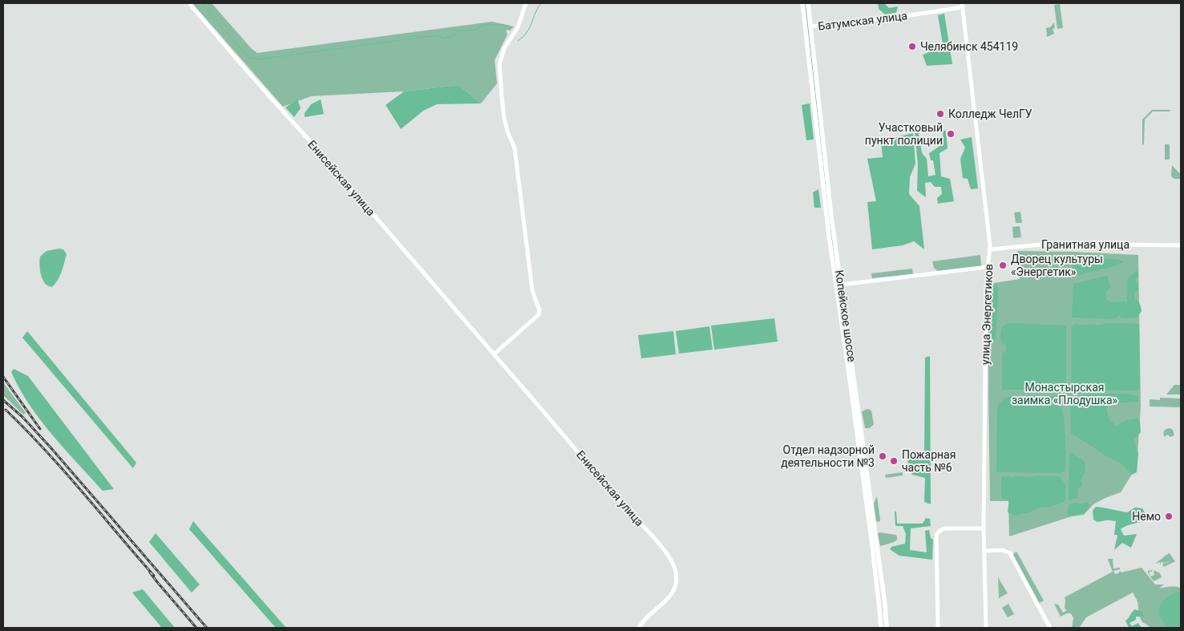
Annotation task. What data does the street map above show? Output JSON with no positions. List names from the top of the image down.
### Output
{
  "streets": {
    "main road": ["Копейское шоссе"],
    "street": [
      "Батумская улица",
      "Енисейская улица",
      "Гранитная улица",
      "улица Энергетиков"
    ]
  },
  "crossings": [
    ["Батумская улица", "улица Энергетиков"],
    ["Батумская улица", "Копейское шоссе"],
    ["Гранитная улица", "улица Энергетиков"]
  ],
  "parks": ["Монастырская заимка «Плодушка»"],
  "places": [
    "Челябинск 454119",
    "Колледж ЧелГУ",
    "Участковый пункт полиции",
    "Дворец культуры «Энергетик»",
    "Отдел надзорной деятельности №3",
    "Пожарная часть №6",
    "Немо"
  ]
}
